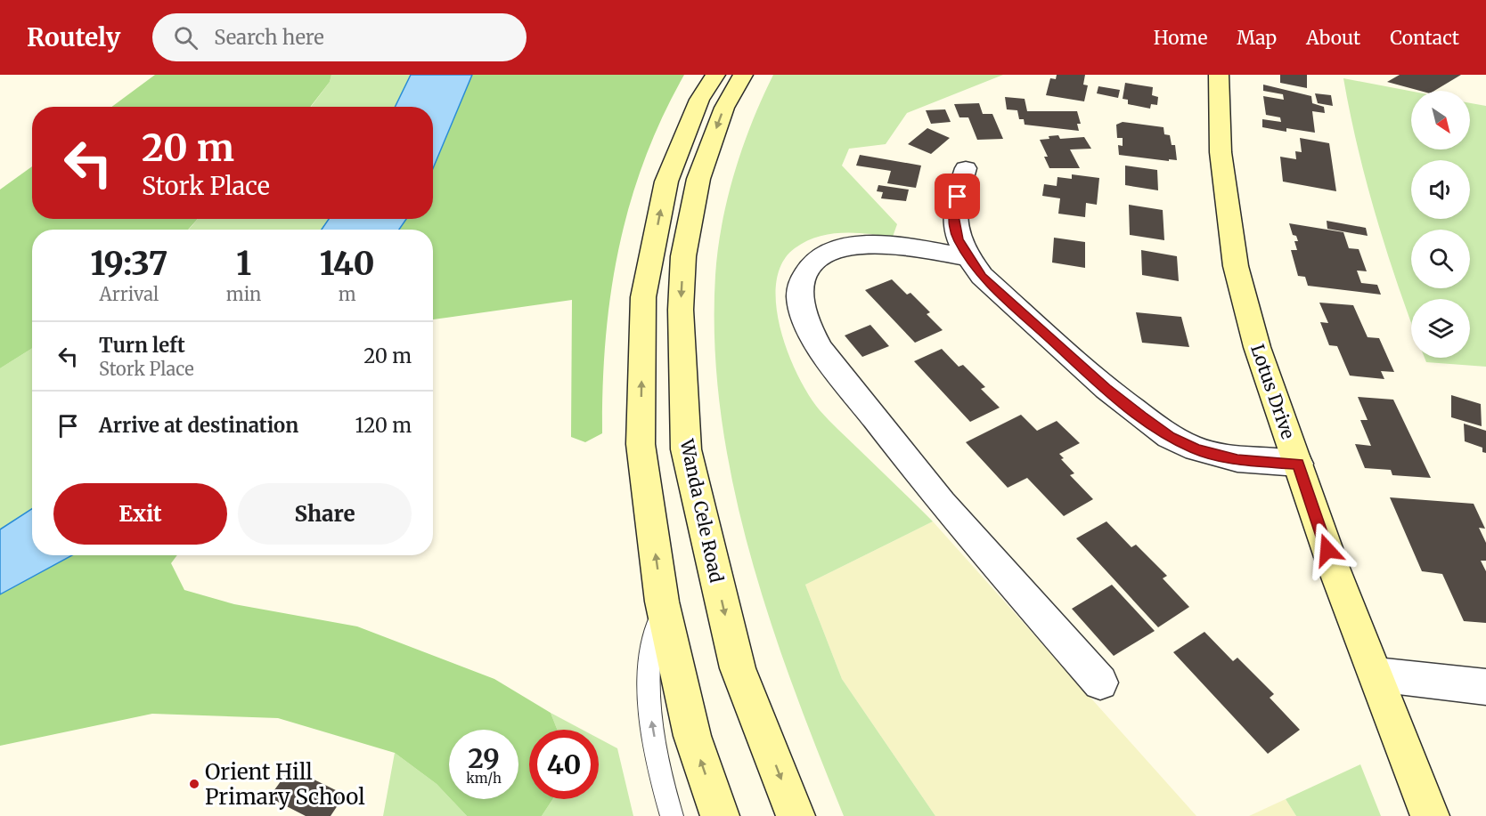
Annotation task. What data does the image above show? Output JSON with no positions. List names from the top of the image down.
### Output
{
  "streets": {
    "street": ["Lotus Drive", "Wanda Cele Road"]
  },
  "places": ["Orient Hill Primary School"],
  "north": "bottom right",
  "page": {
    "header": "Routely",
    "search": "Search here",
    "nav": [
      "Home",
      "Map",
      "About",
      "Contact"
    ],
    "turn": ["20 m", "Stork Place"],
    "eta": [
      "19:37",
      "Arrival",
      "1",
      "min",
      "140",
      "m"
    ],
    "list": [
      {
        "name": "Turn left",
        "note": "Stork Place",
        "value": "20 m"
      },
      {
        "name": "Arrive at destination",
        "value": "120 m"
      }
    ],
    "buttons": ["Exit", "Share"],
    "speed": "29 km/h",
    "limit": "40"
  }
}
